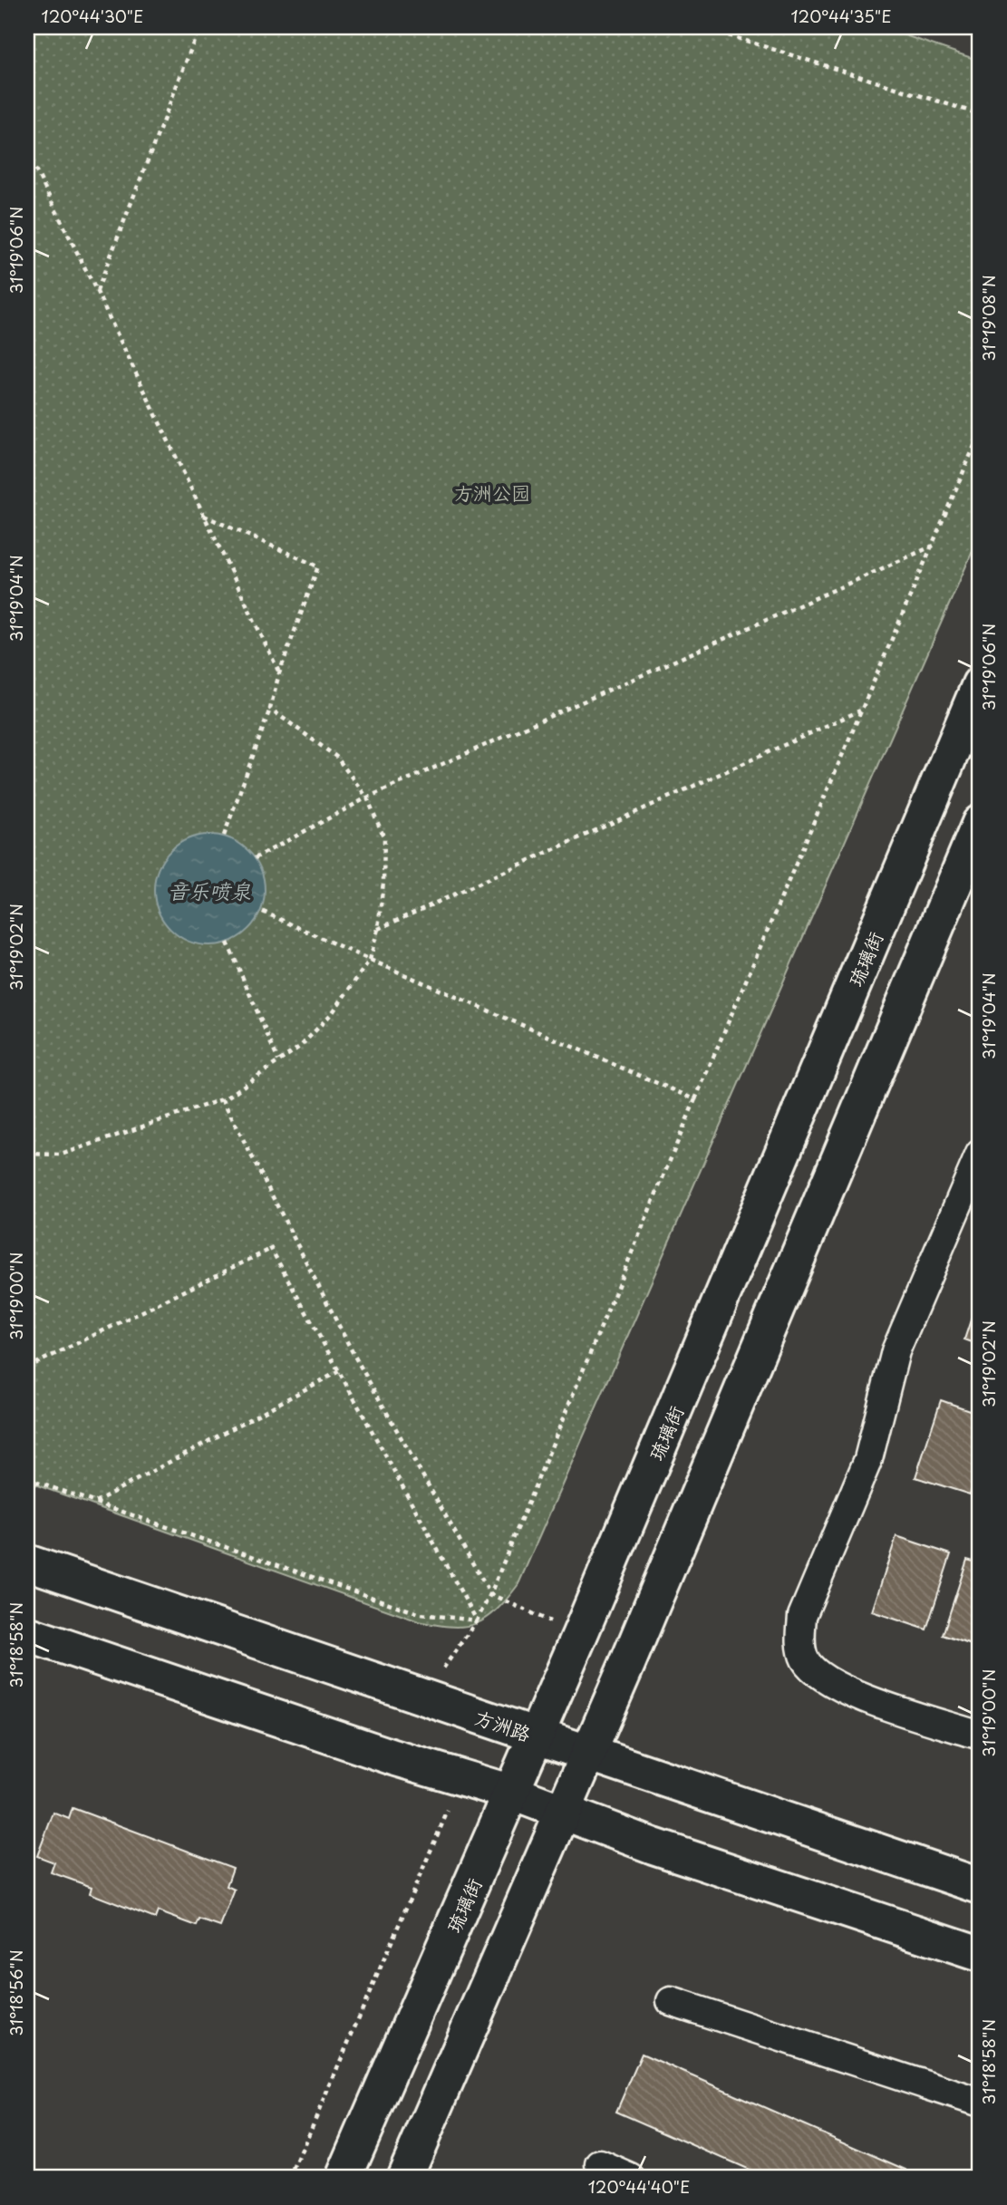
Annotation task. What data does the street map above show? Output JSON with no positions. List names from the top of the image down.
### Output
{
  "streets": {
    "main road": ["琉璃街", "方洲路"]
  },
  "crossings": [
    ["琉璃街", "方洲路"]
  ],
  "water": ["音乐喷泉"],
  "parks": ["方洲公园"],
  "coordinates": [
    "120°44'30\"E",
    "120°44'35\"E",
    "31°19'06\"N",
    "31°19'08\"N",
    "31°19'04\"N",
    "31°19'02\"N",
    "31°19'00\"N",
    "31°18'58\"N",
    "31°18'56\"N",
    "120°44'40\"E"
  ]
}
